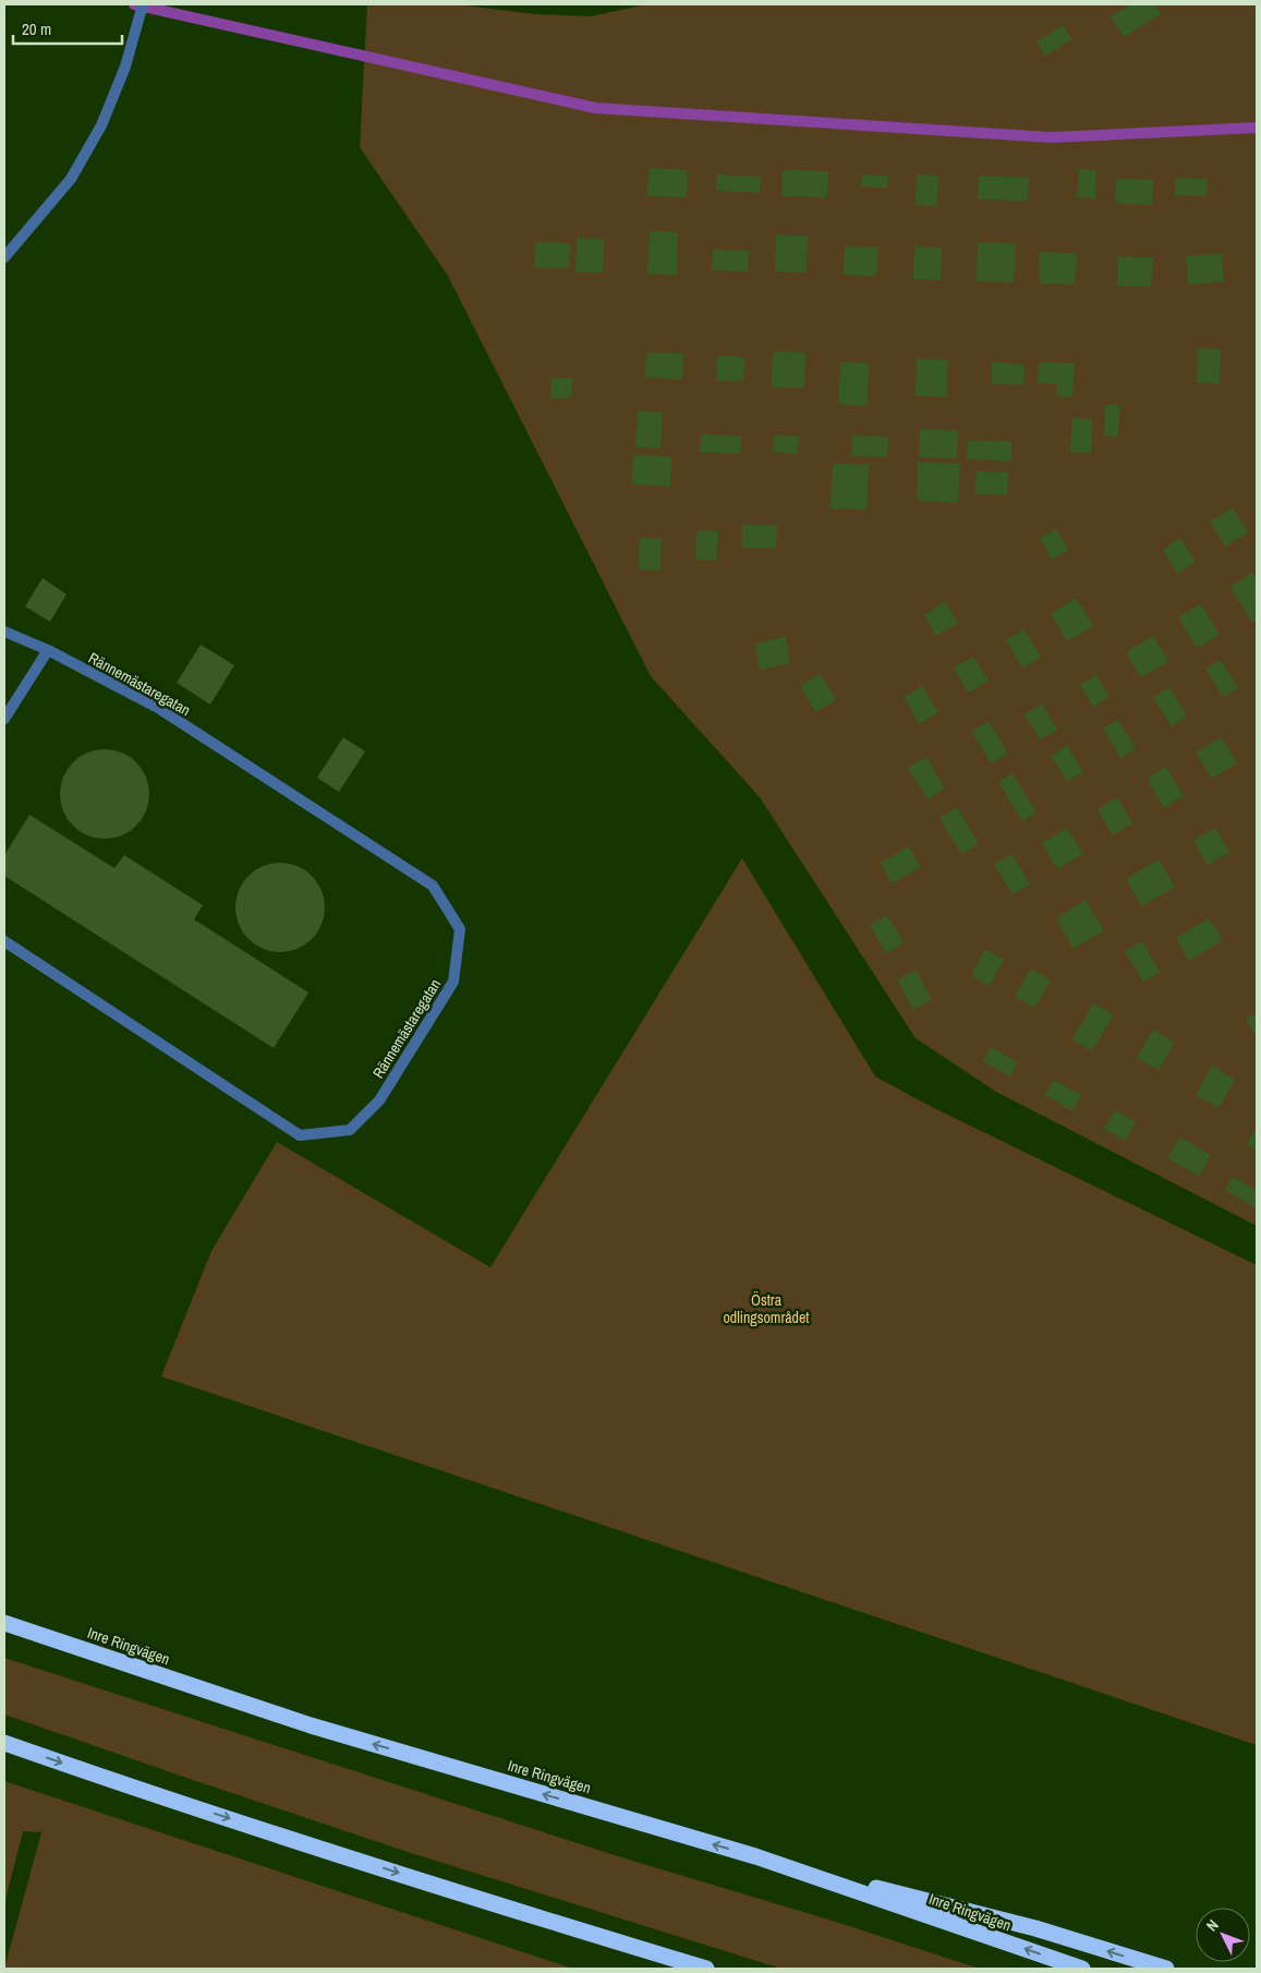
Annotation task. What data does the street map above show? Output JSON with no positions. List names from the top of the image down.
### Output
{
  "streets": {
    "highway": ["Inre Ringvägen"],
    "lane": ["Rännemästaregatan"]
  },
  "parks": ["Östra odlingsområdet"],
  "scale_bar": "20 m",
  "north": "top left"
}
